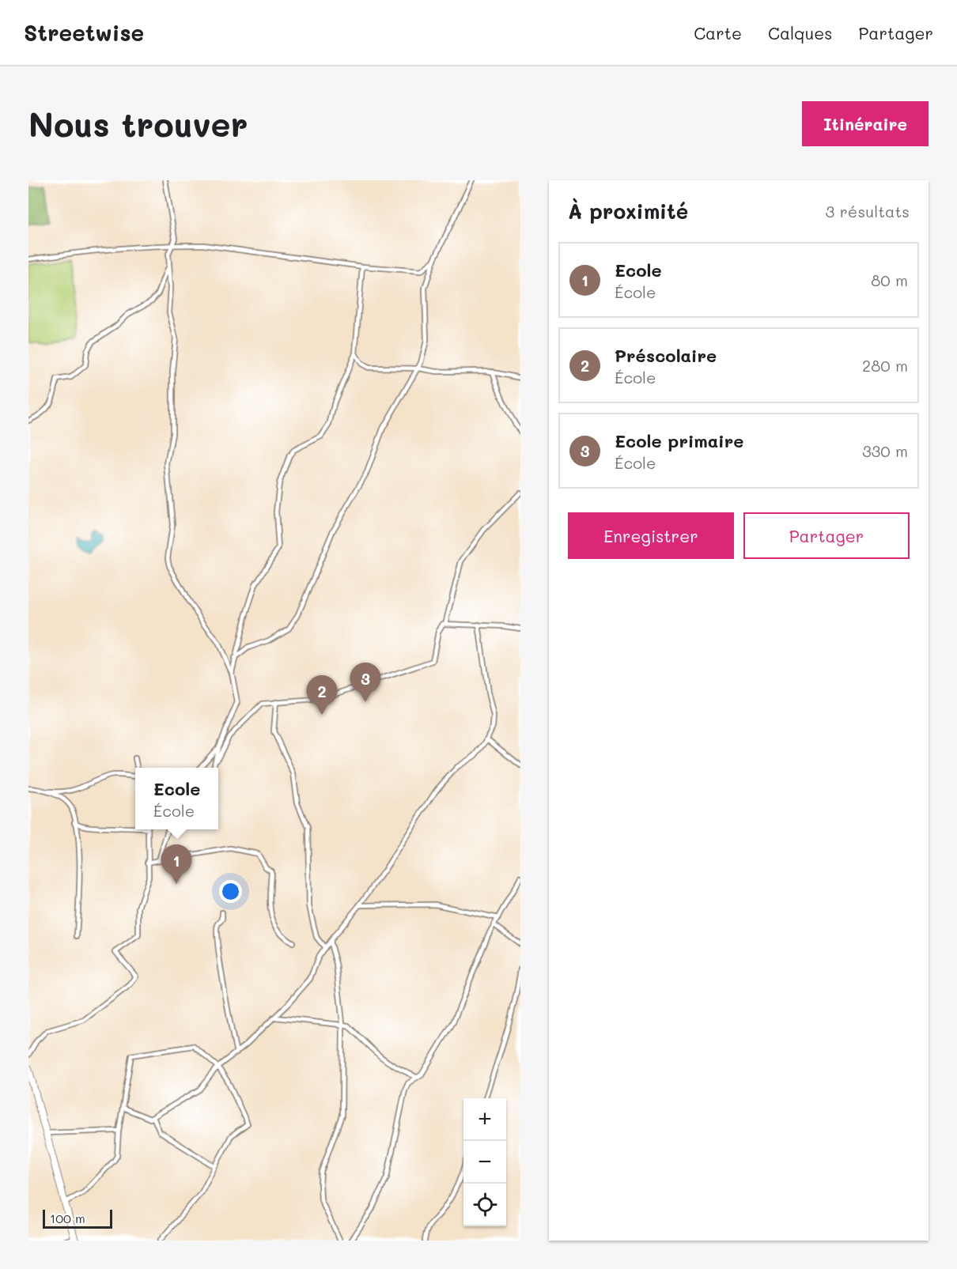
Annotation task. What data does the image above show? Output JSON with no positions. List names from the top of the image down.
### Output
{
  "scale_bar": "100 m",
  "page": {
    "header": "Streetwise",
    "nav": ["Carte", "Calques", "Partager"],
    "buttons": [
      "Itinéraire",
      ["Enregistrer", "Partager"]
    ],
    "title": "Nous trouver",
    "heading": ["À proximité", "3 résultats"],
    "list": [
      {
        "mark": "1",
        "name": "Ecole",
        "note": "École",
        "value": "80 m"
      },
      {
        "mark": "2",
        "name": "Préscolaire",
        "note": "École",
        "value": "280 m"
      },
      {
        "mark": "3",
        "name": "Ecole primaire",
        "note": "École",
        "value": "330 m"
      }
    ],
    "pins": ["3", "2", "1"],
    "popup": ["Ecole", "École"],
    "map_buttons": ["+", "−"],
    "scale": "100 m"
  }
}
